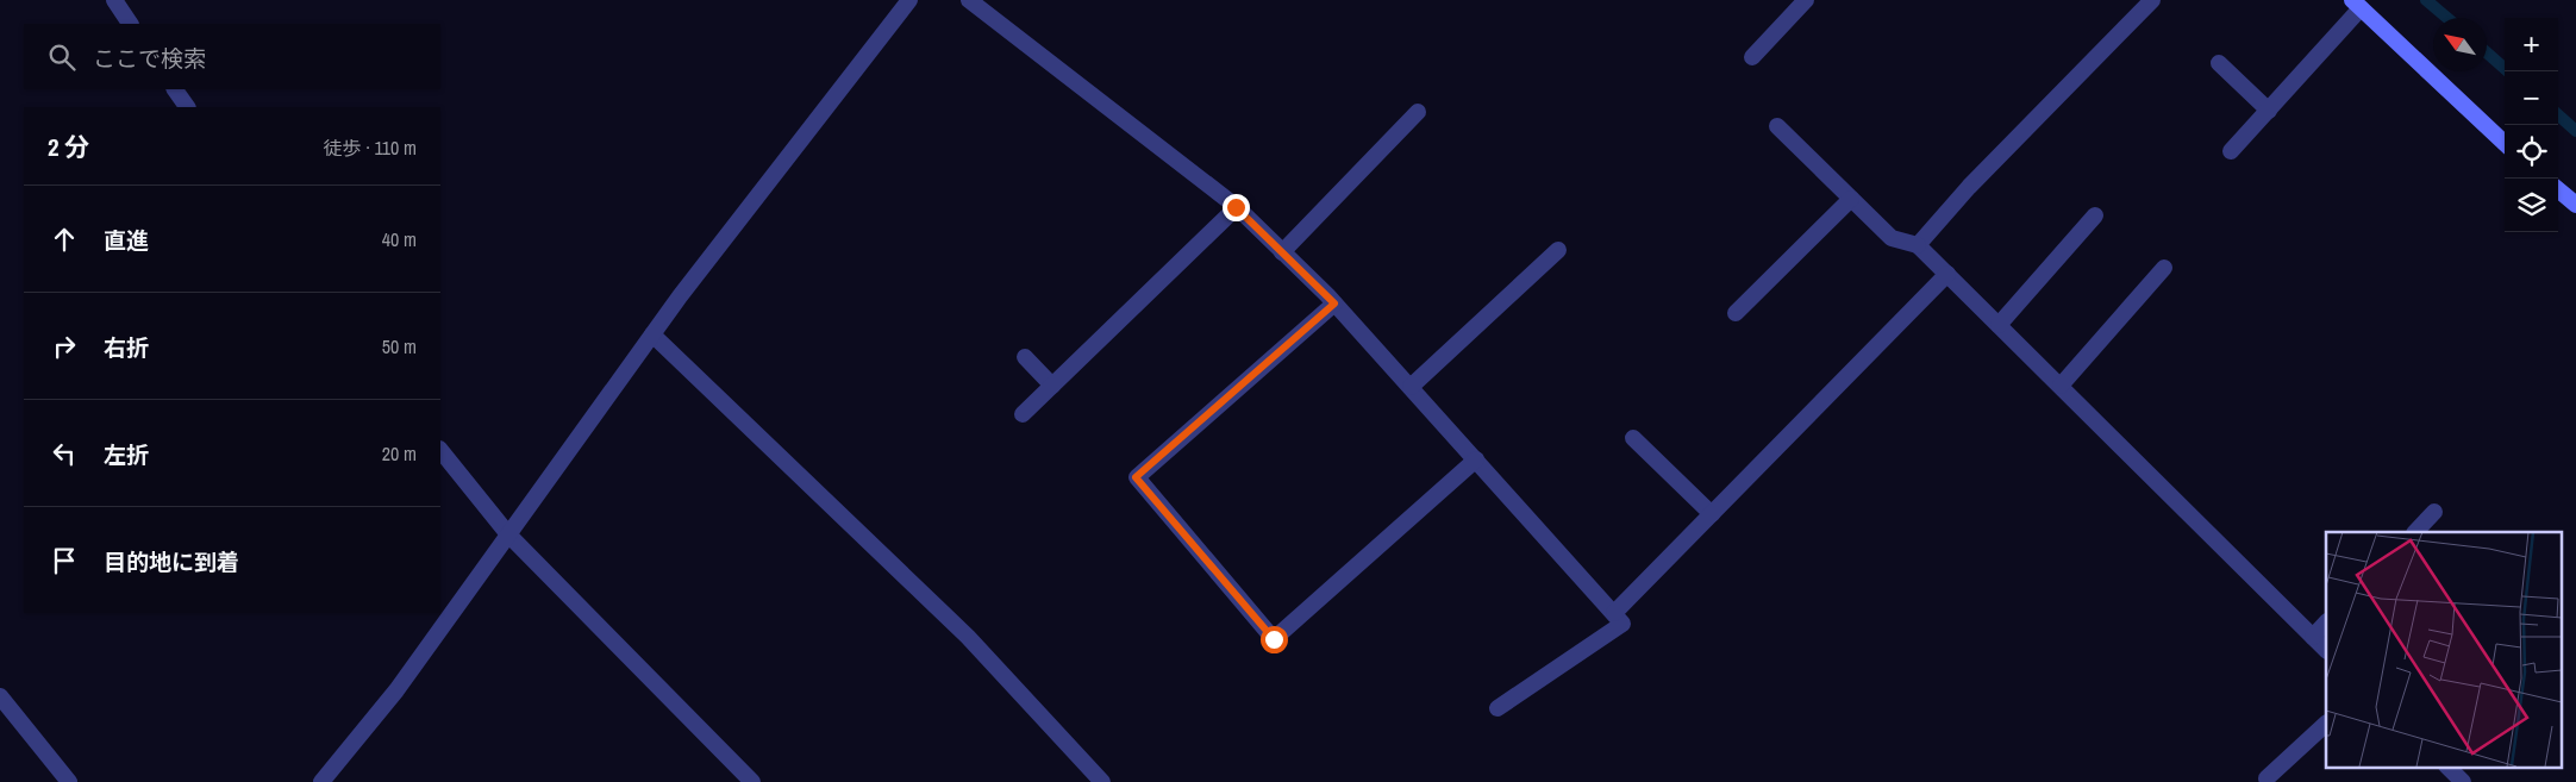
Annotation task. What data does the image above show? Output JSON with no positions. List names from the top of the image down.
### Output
{
  "north": "top left",
  "page": {
    "map_buttons": ["+", "−"],
    "search": "ここで検索",
    "heading": ["2 分", "徒歩 · 110 m"],
    "list": [
      ["直進", "40 m"],
      ["右折", "50 m"],
      ["左折", "20 m"],
      "目的地に到着"
    ]
  }
}
